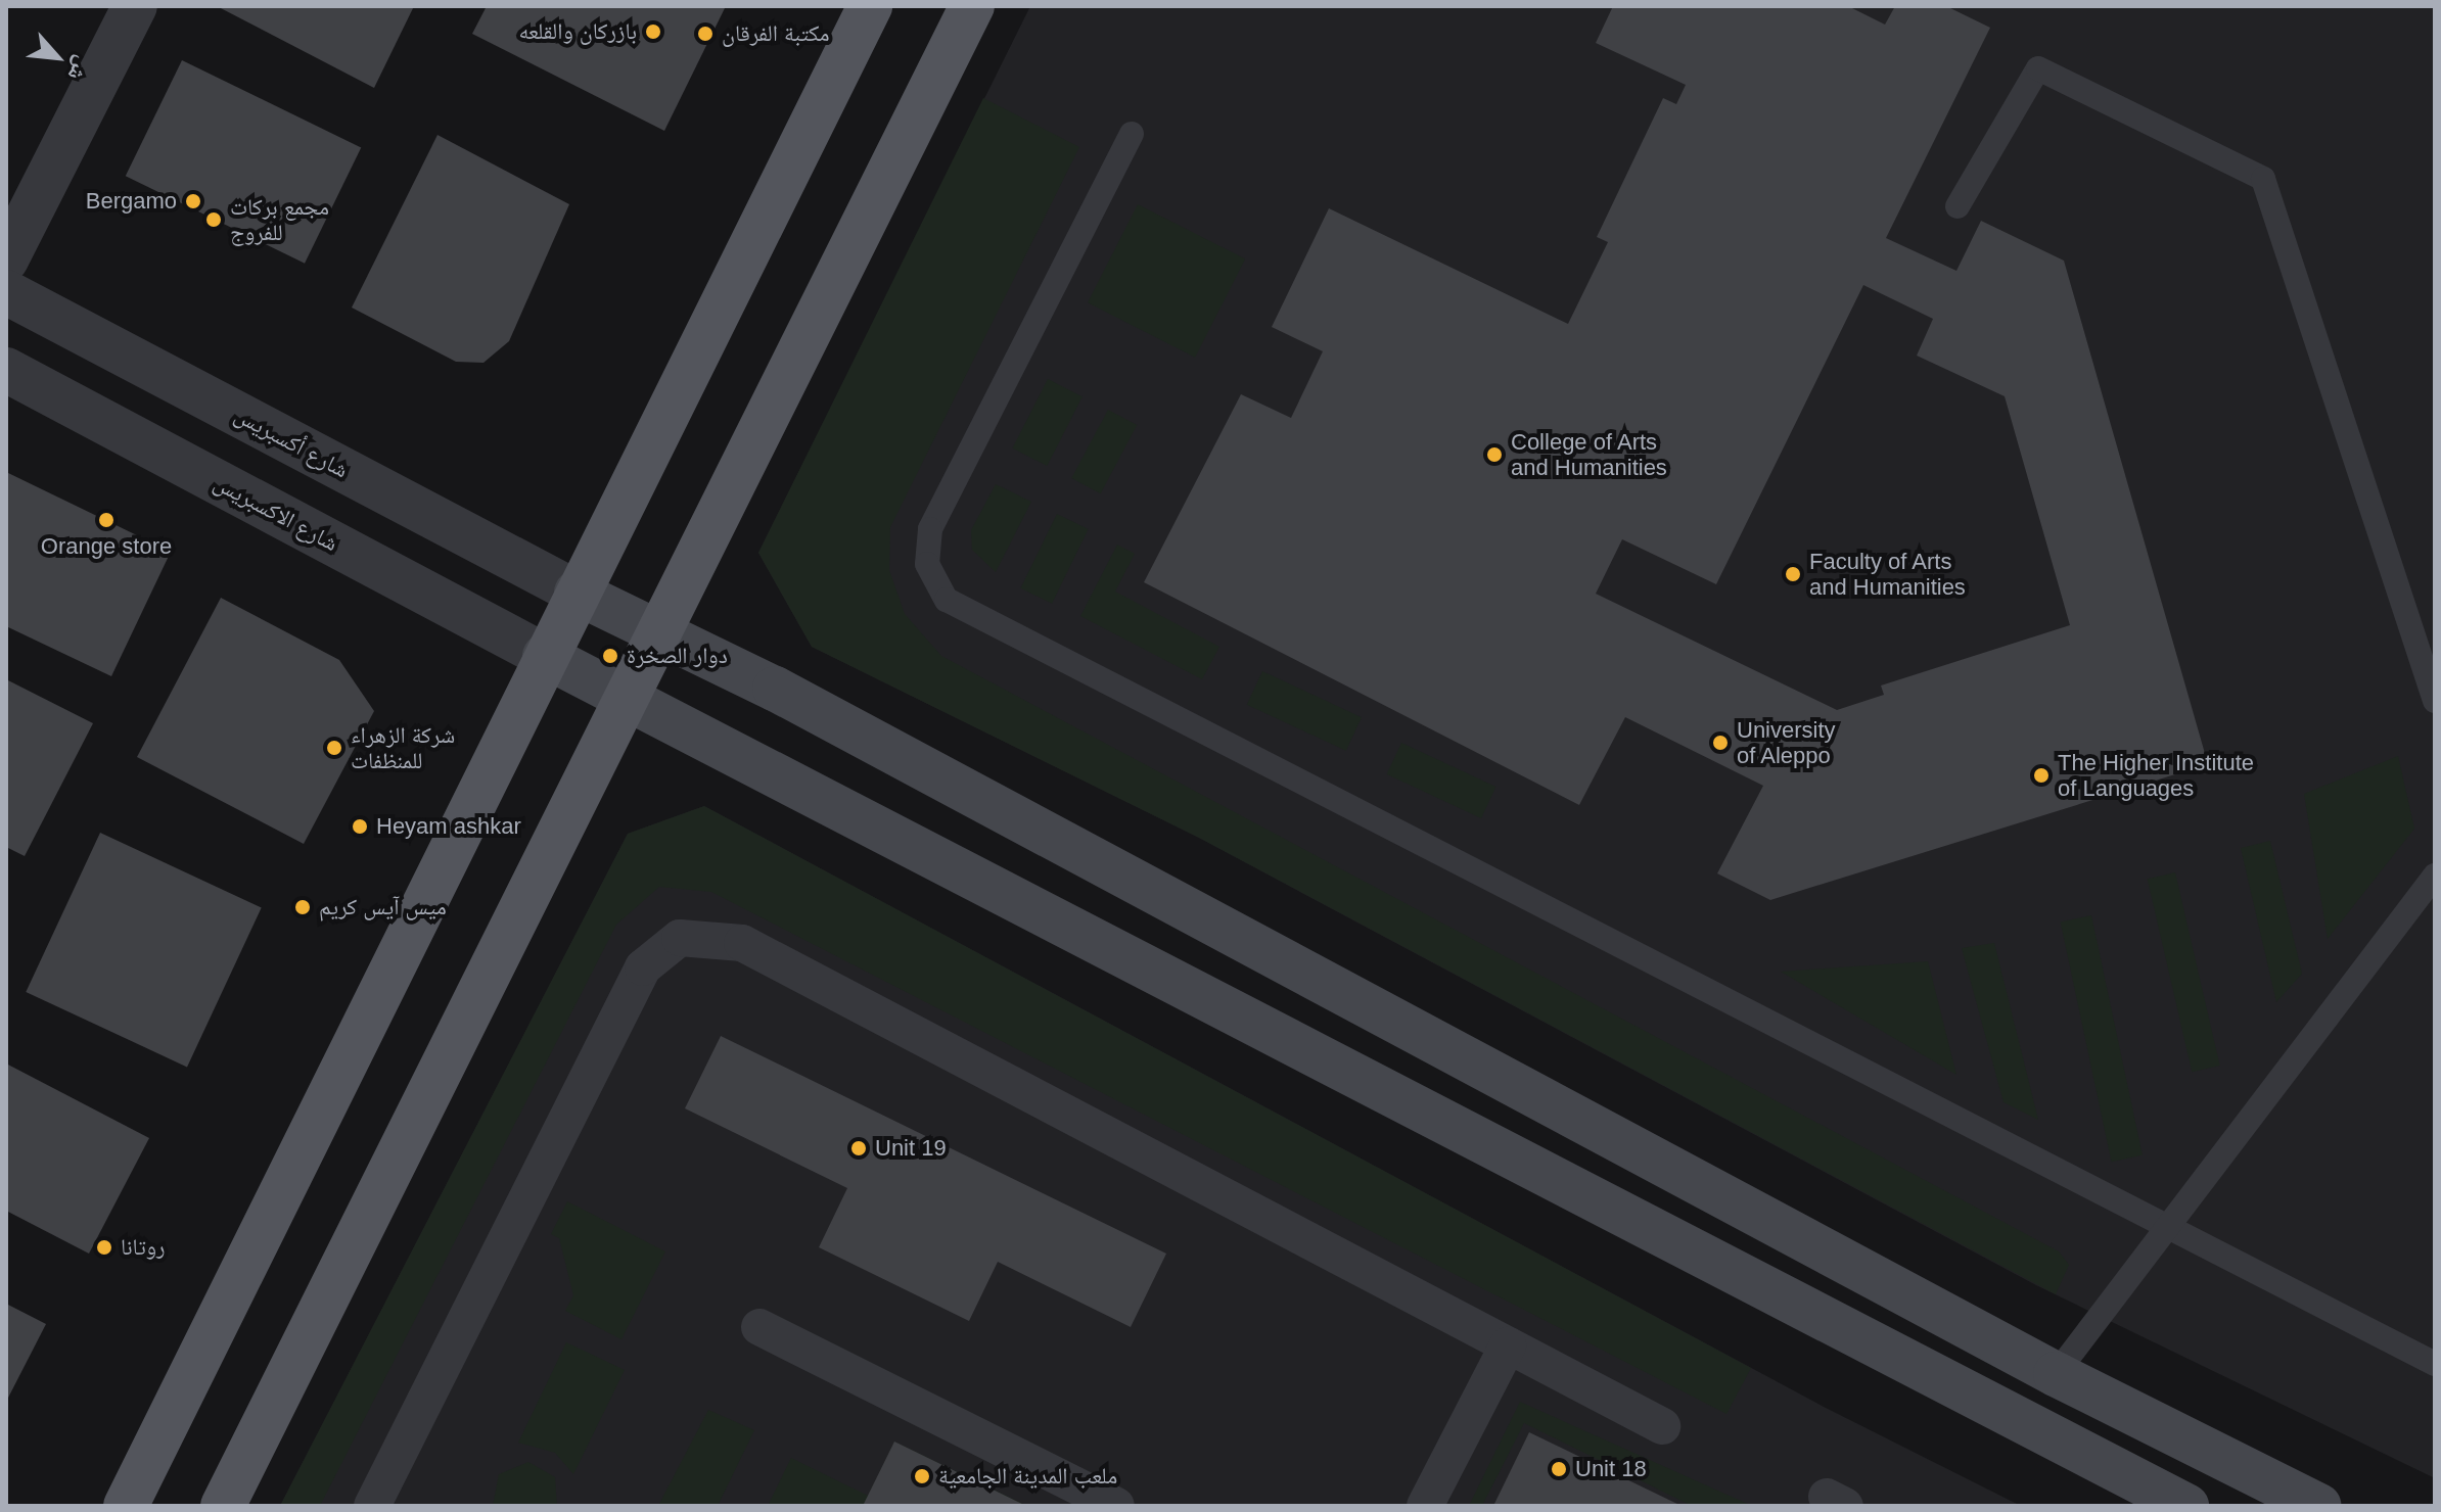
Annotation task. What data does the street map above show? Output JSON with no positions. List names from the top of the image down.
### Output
{
  "streets": {
    "street": ["شارع أكسبريس", "شارع الاكسبريس"]
  },
  "places": [
    "بازركان والقلعه",
    "مكتبة الفرقان",
    "Bergamo",
    "مجمع بركات للفروج",
    "College of Arts and Humanities",
    "Orange store",
    "Faculty of Arts and Humanities",
    "دوار الصخرة",
    "University of Aleppo",
    "شركة الزهراء للمنظفات",
    "The Higher Institute of Languages",
    "Heyam ashkar",
    "ميس آيس كريم",
    "Unit 19",
    "روتانا",
    "Unit 18",
    "ملعب المدينة الجامعية"
  ],
  "north": "bottom right"
}
